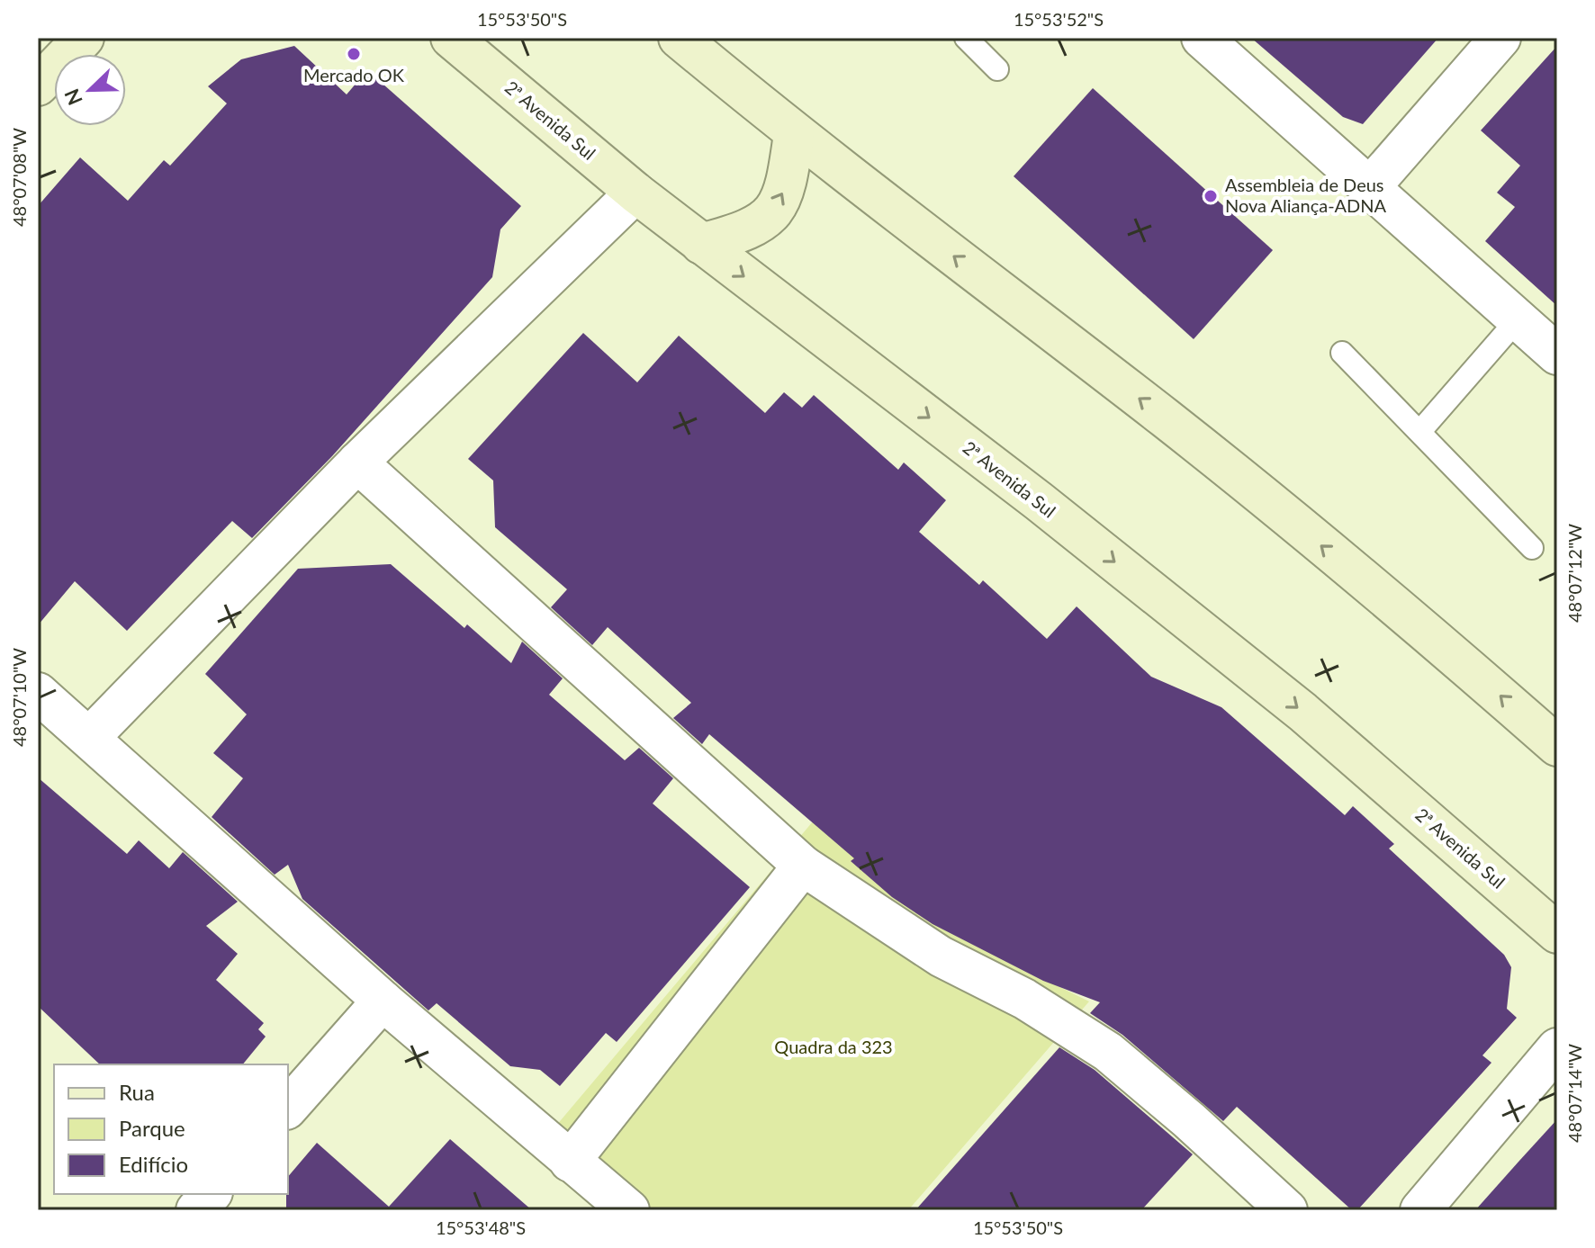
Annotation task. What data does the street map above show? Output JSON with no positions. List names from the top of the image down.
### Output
{
  "streets": {
    "street": ["2ᵃ Avenida Sul"]
  },
  "parks": ["Quadra da 323"],
  "places": ["Mercado OK", "Assembleia de Deus Nova Aliança-ADNA"],
  "legend": ["Rua", "Parque", "Edifício"],
  "north": "bottom left",
  "coordinates": [
    "15°53'50\"S",
    "15°53'52\"S",
    "48°07'08\"W",
    "48°07'12\"W",
    "48°07'10\"W",
    "48°07'14\"W",
    "15°53'48\"S"
  ]
}
